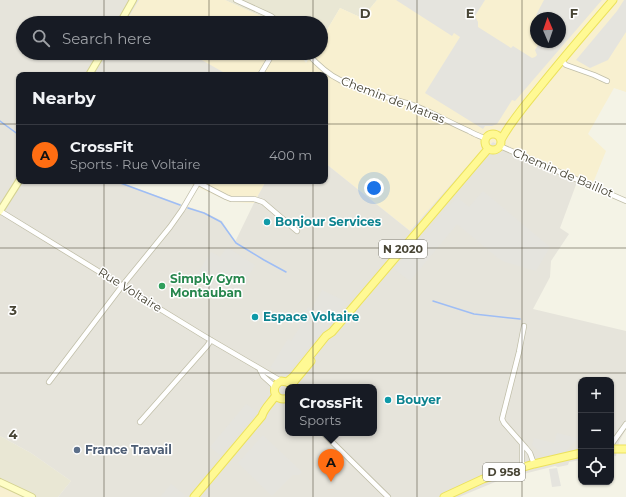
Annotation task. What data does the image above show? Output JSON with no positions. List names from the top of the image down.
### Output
{
  "streets": {
    "main road": ["N 2020", "D 958"],
    "street": ["Chemin de Matras", "Chemin de Baillot", "Rue Voltaire"]
  },
  "crossings": [
    ["Chemin de Matras", "Chemin de Baillot"],
    ["Chemin de Matras", "N 2020"],
    ["Chemin de Baillot", "N 2020"],
    ["N 2020", "Rue Voltaire"]
  ],
  "places": [
    "Bonjour Services",
    "Simply Gym Montauban",
    "Espace Voltaire",
    "Bouyer",
    "France Travail"
  ],
  "north": "top",
  "page": {
    "search": "Search here",
    "heading": "Nearby",
    "list": [
      {
        "mark": "A",
        "name": "CrossFit",
        "note": "Sports · Rue Voltaire",
        "value": "400 m"
      }
    ],
    "map_buttons": ["+", "−"],
    "popup": ["CrossFit", "Sports"],
    "pins": "A"
  },
  "grid": {
    "columns": ["D", "E", "F"],
    "rows": ["3", "4"]
  }
}
